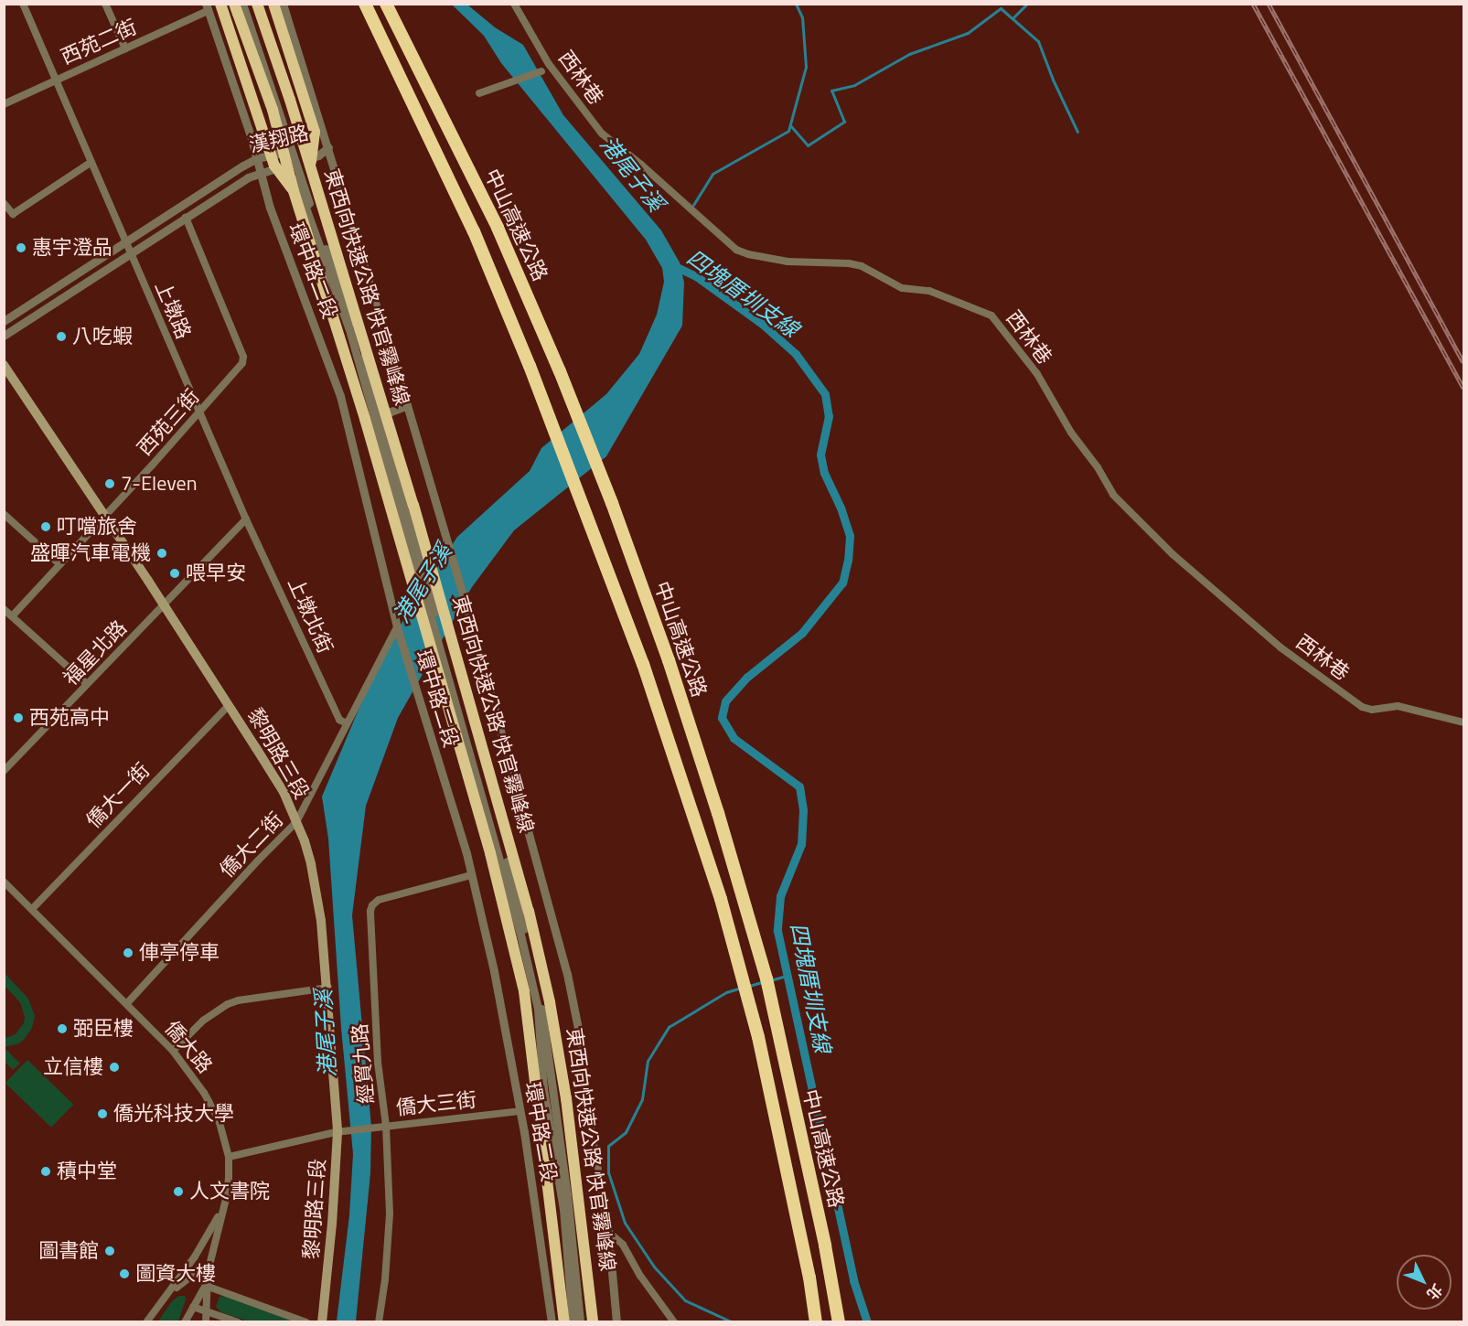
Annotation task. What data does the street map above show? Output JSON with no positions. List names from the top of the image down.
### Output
{
  "streets": {
    "highway": ["中山高速公路", "東西向快速公路 快官霧峰線"],
    "main road": ["黎明路三段"],
    "street": [
      "西苑二街",
      "西林巷",
      "漢翔路",
      "環中路二段",
      "上墩路",
      "西苑三街",
      "上墩北街",
      "福星北路",
      "僑大一街",
      "僑大二街",
      "僑大路",
      "經貿九路",
      "僑大三街"
    ]
  },
  "crossings": [
    ["西苑二街", "環中路二段"],
    ["西苑二街", "上墩路"],
    ["漢翔路", "環中路二段"],
    ["漢翔路", "上墩路"],
    ["漢翔路", "西苑三街"],
    ["環中路二段", "東西向快速公路 快官霧峰線"],
    ["環中路二段", "僑大二街"],
    ["環中路二段", "經貿九路"],
    ["環中路二段", "僑大三街"],
    ["上墩路", "西苑三街"],
    ["上墩路", "上墩北街"],
    ["西苑三街", "黎明路三段"],
    ["上墩北街", "僑大二街"],
    ["福星北路", "黎明路三段"],
    ["黎明路三段", "僑大一街"],
    ["黎明路三段", "僑大二街"],
    ["黎明路三段", "僑大三街"],
    ["僑大一街", "僑大路"],
    ["僑大二街", "僑大路"],
    ["僑大路", "僑大三街"],
    ["經貿九路", "僑大三街"]
  ],
  "water": ["港尾子溪", "四塊厝圳支線"],
  "places": [
    "惠宇澄品",
    "八吃蝦",
    "7-Eleven",
    "叮噹旅舍",
    "盛暉汽車電機",
    "喂早安",
    "西苑高中",
    "俥亭停車",
    "弼臣樓",
    "立信樓",
    "僑光科技大學",
    "積中堂",
    "人文書院",
    "圖書館",
    "圖資大樓"
  ],
  "north": "bottom right"
}
